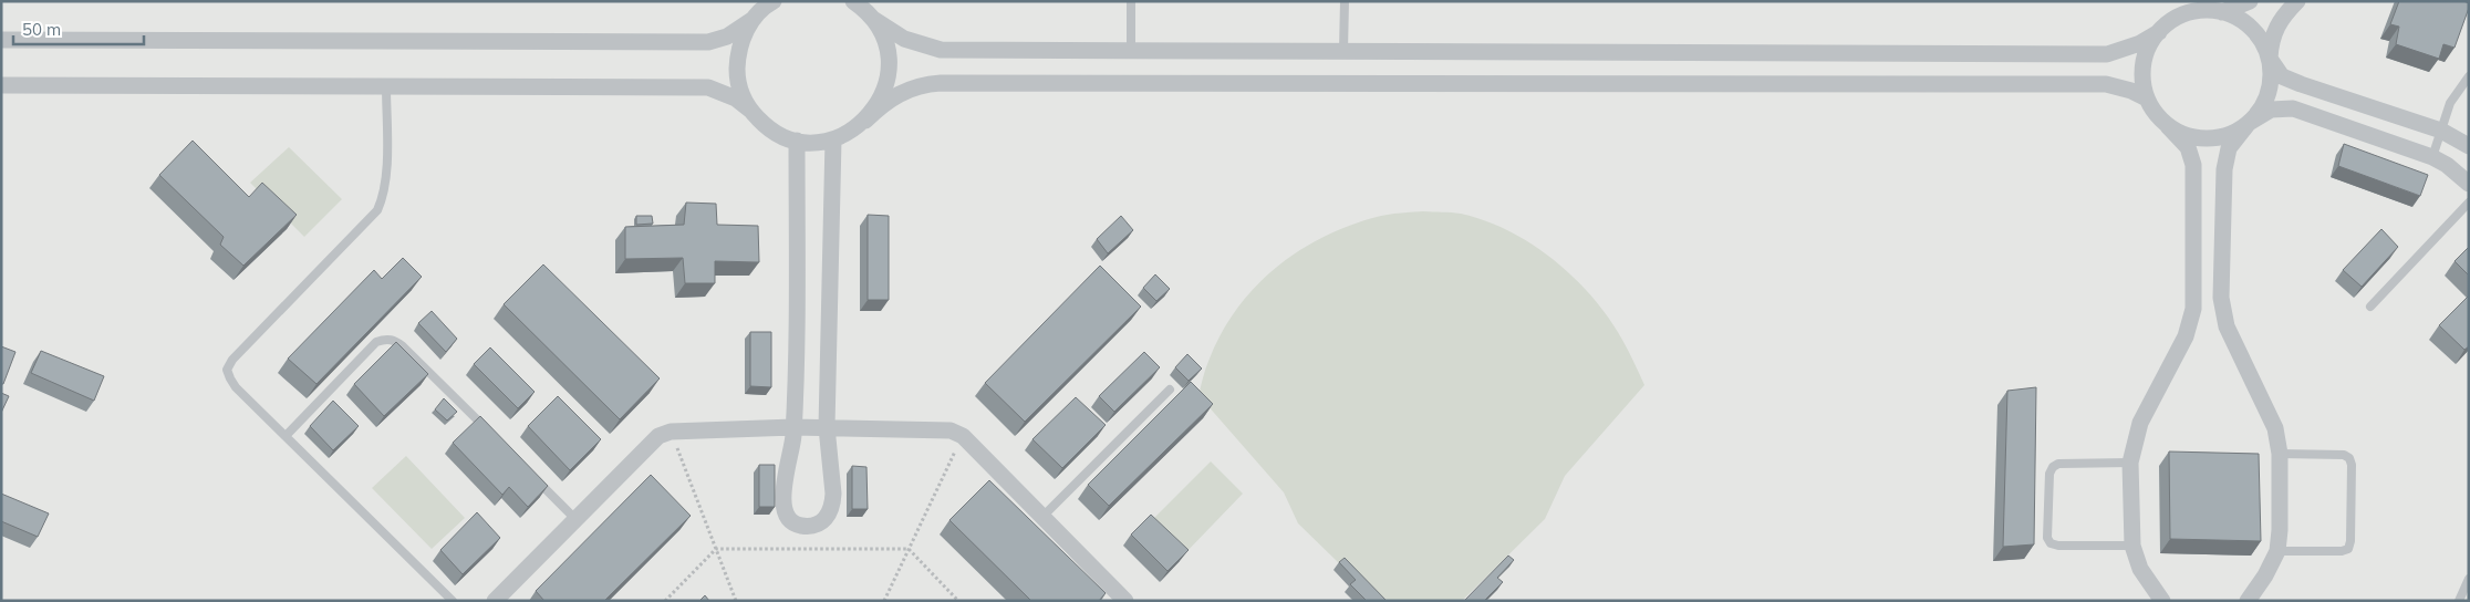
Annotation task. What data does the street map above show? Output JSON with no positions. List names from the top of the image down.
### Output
{
  "scale_bar": "50 m"
}
